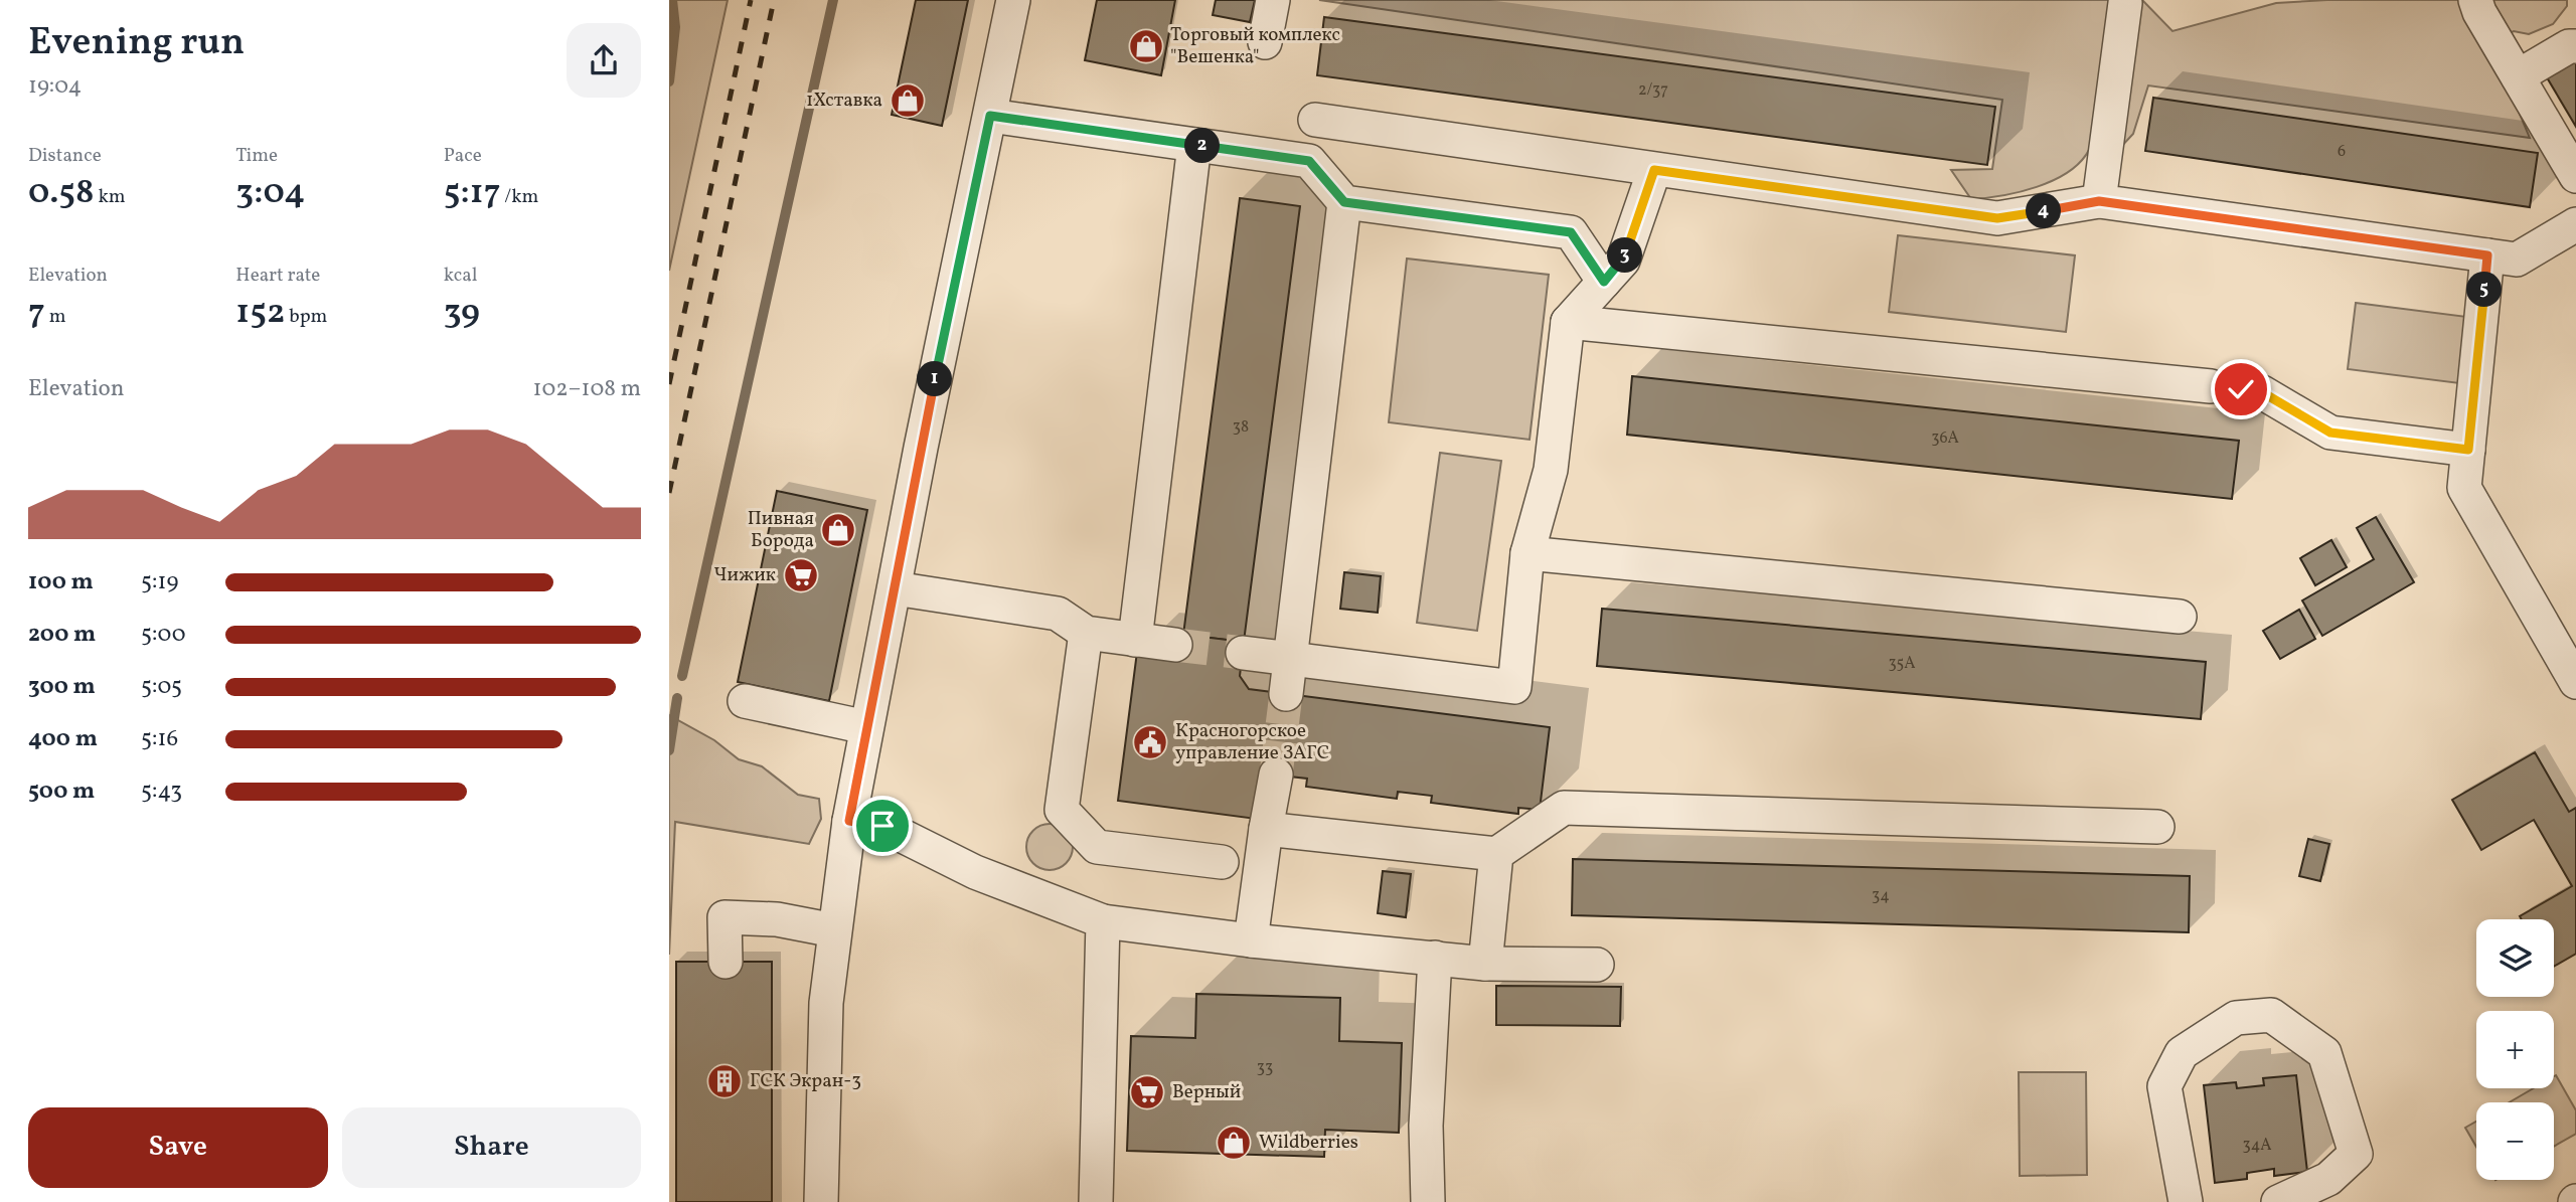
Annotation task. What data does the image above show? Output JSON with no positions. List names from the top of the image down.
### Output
{
  "places": {
    "shop": [
      "Торговый комплекс \"Вешенка\"",
      "1Хставка",
      "Пивная Борода",
      "Wildberries"
    ],
    "supermarket": ["Чижик", "Верный"],
    "public building": ["Красногорское управление ЗАГС"],
    "building": ["ГСК Экран-3"]
  },
  "house_numbers": [
    "2/37",
    "6",
    "38",
    "36А",
    "35А",
    "34",
    "33",
    "34А"
  ],
  "page": {
    "heading": ["Evening run", "19:04"],
    "stats": [
      ["Distance", "0.58 km"],
      ["Time", "3:04"],
      ["Pace", "5:17 /km"],
      ["Elevation", "7 m"],
      ["Heart rate", "152 bpm"],
      ["kcal", "39"]
    ],
    "pins": [
      "2",
      "4",
      "3",
      "5",
      "1"
    ],
    "chart": ["Elevation", "102–108 m"],
    "list": [
      {
        "name": "100 m",
        "note": "5:19"
      },
      {
        "name": "200 m",
        "note": "5:00"
      },
      {
        "name": "300 m",
        "note": "5:05"
      },
      {
        "name": "400 m",
        "note": "5:16"
      },
      {
        "name": "500 m",
        "note": "5:43"
      }
    ],
    "map_buttons": ["+", "−"],
    "buttons": ["Save", "Share"]
  }
}
